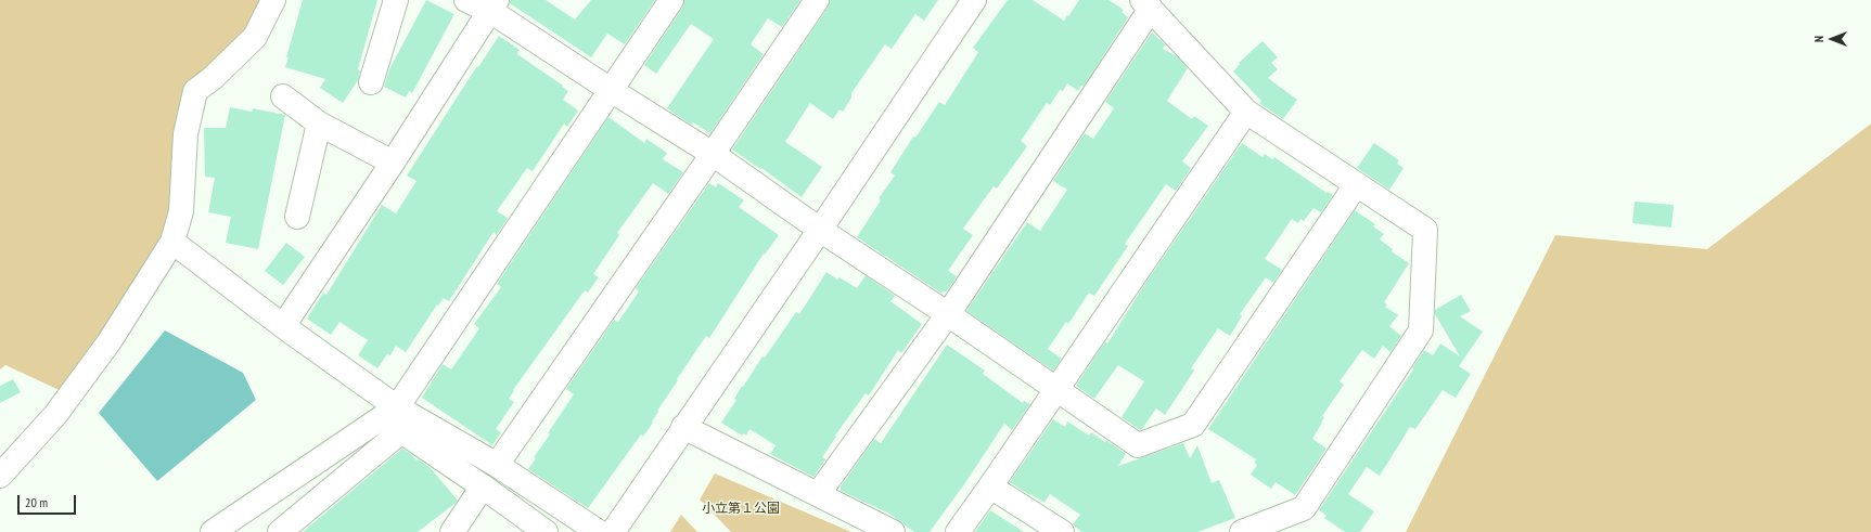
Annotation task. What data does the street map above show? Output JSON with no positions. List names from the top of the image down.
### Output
{
  "parks": ["小立第１公園"],
  "scale_bar": "20 m",
  "north": "left"
}
